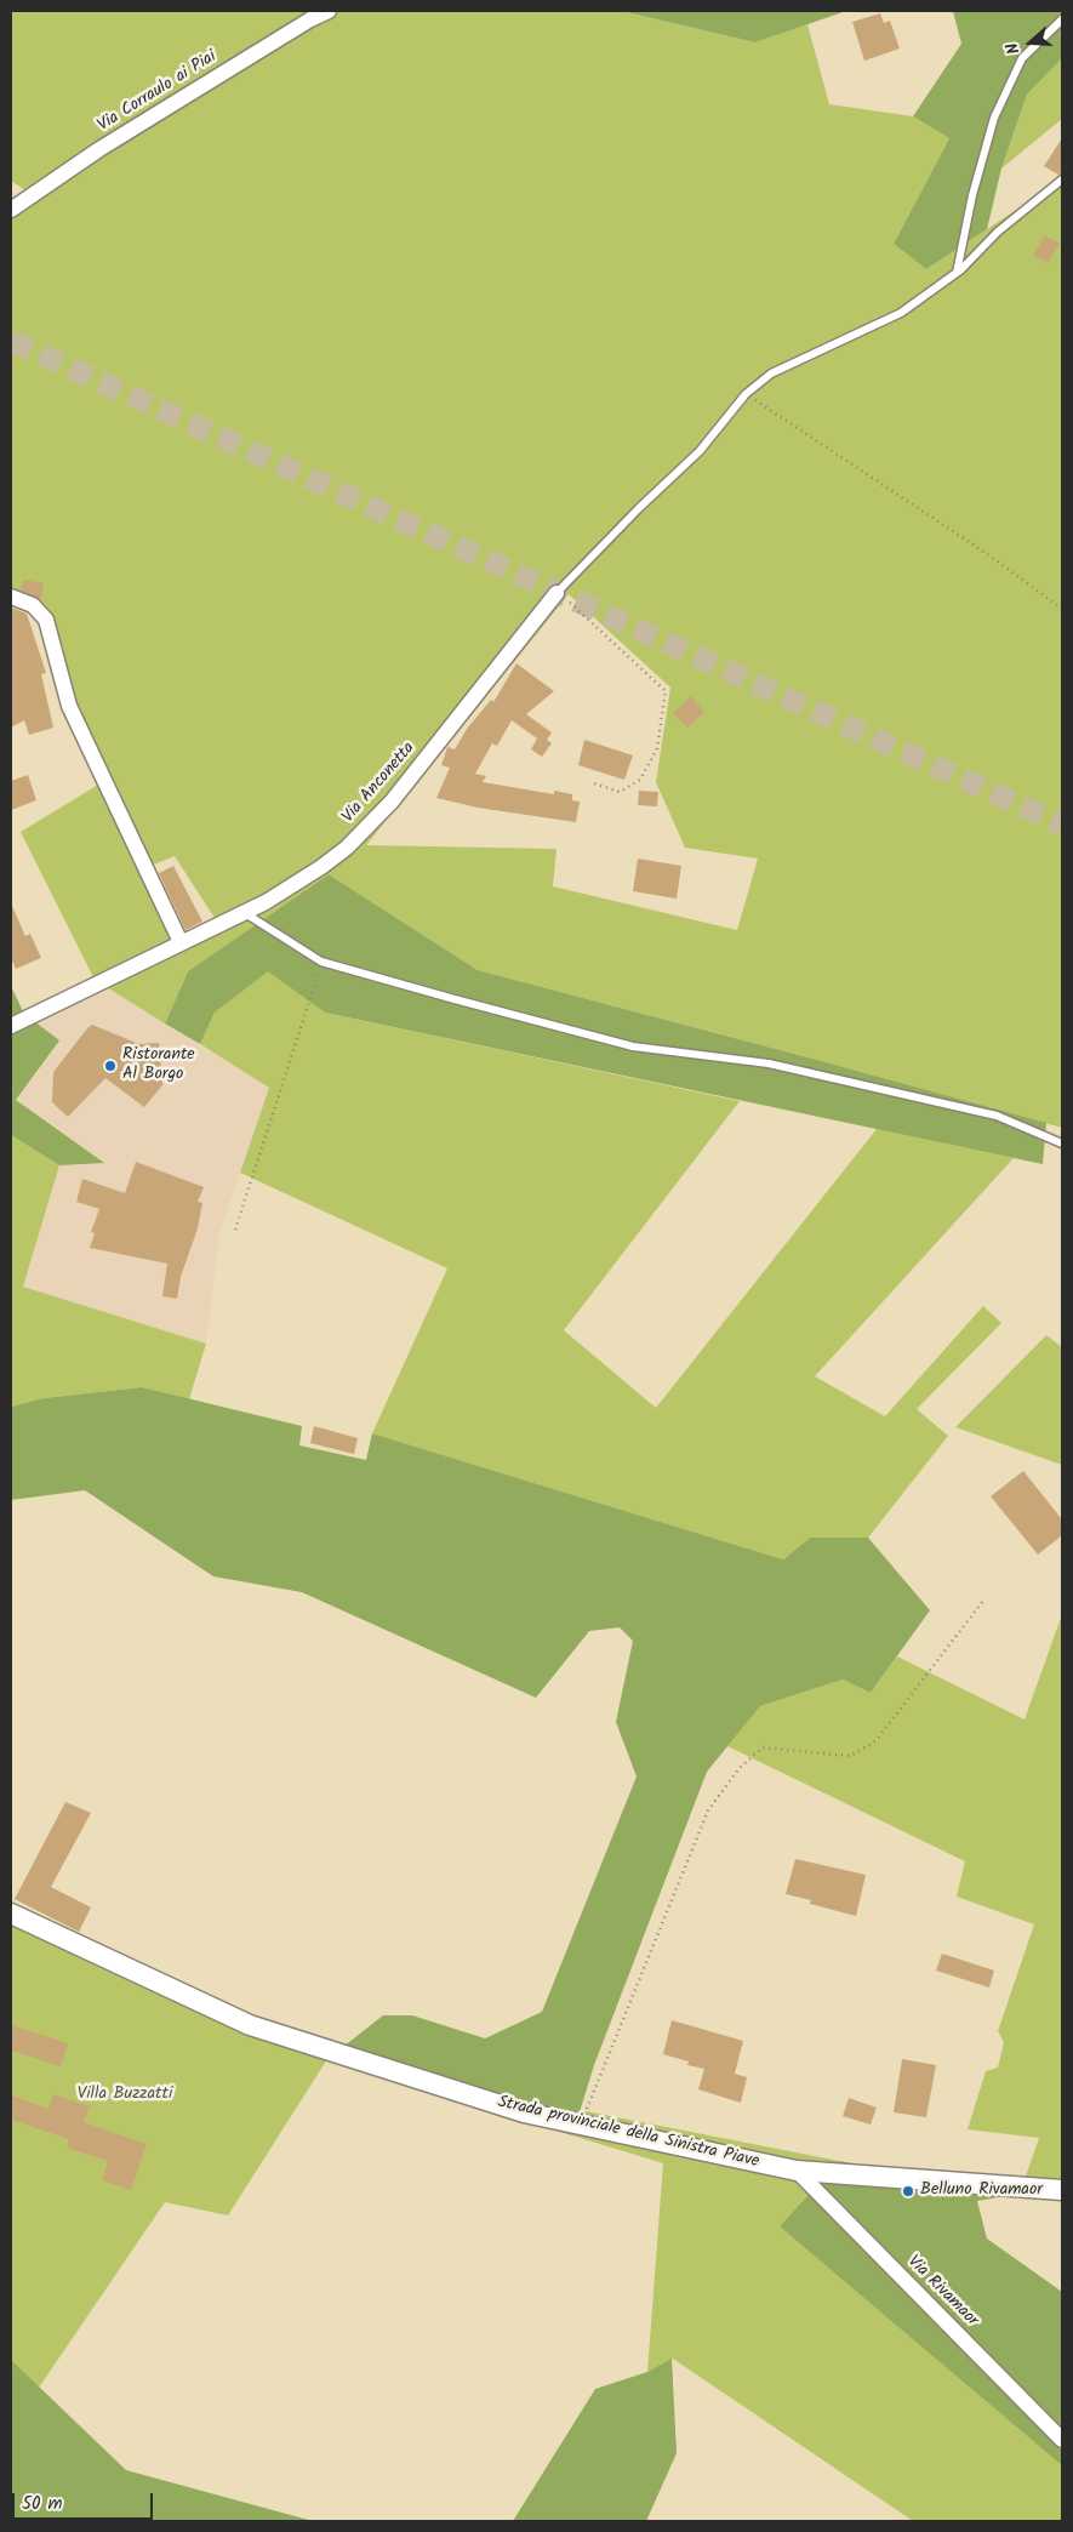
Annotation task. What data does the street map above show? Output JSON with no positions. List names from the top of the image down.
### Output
{
  "streets": {
    "street": [
      "Via Corraulo ai Piai",
      "Via Anconetta",
      "Strada provinciale della Sinistra Piave",
      "Via Rivamaor"
    ]
  },
  "crossings": [
    ["Strada provinciale della Sinistra Piave", "Via Rivamaor"]
  ],
  "parks": ["Villa Buzzatti"],
  "places": ["Ristorante Al Borgo", "Belluno Rivamaor"],
  "scale_bar": "50 m",
  "north": "left"
}
